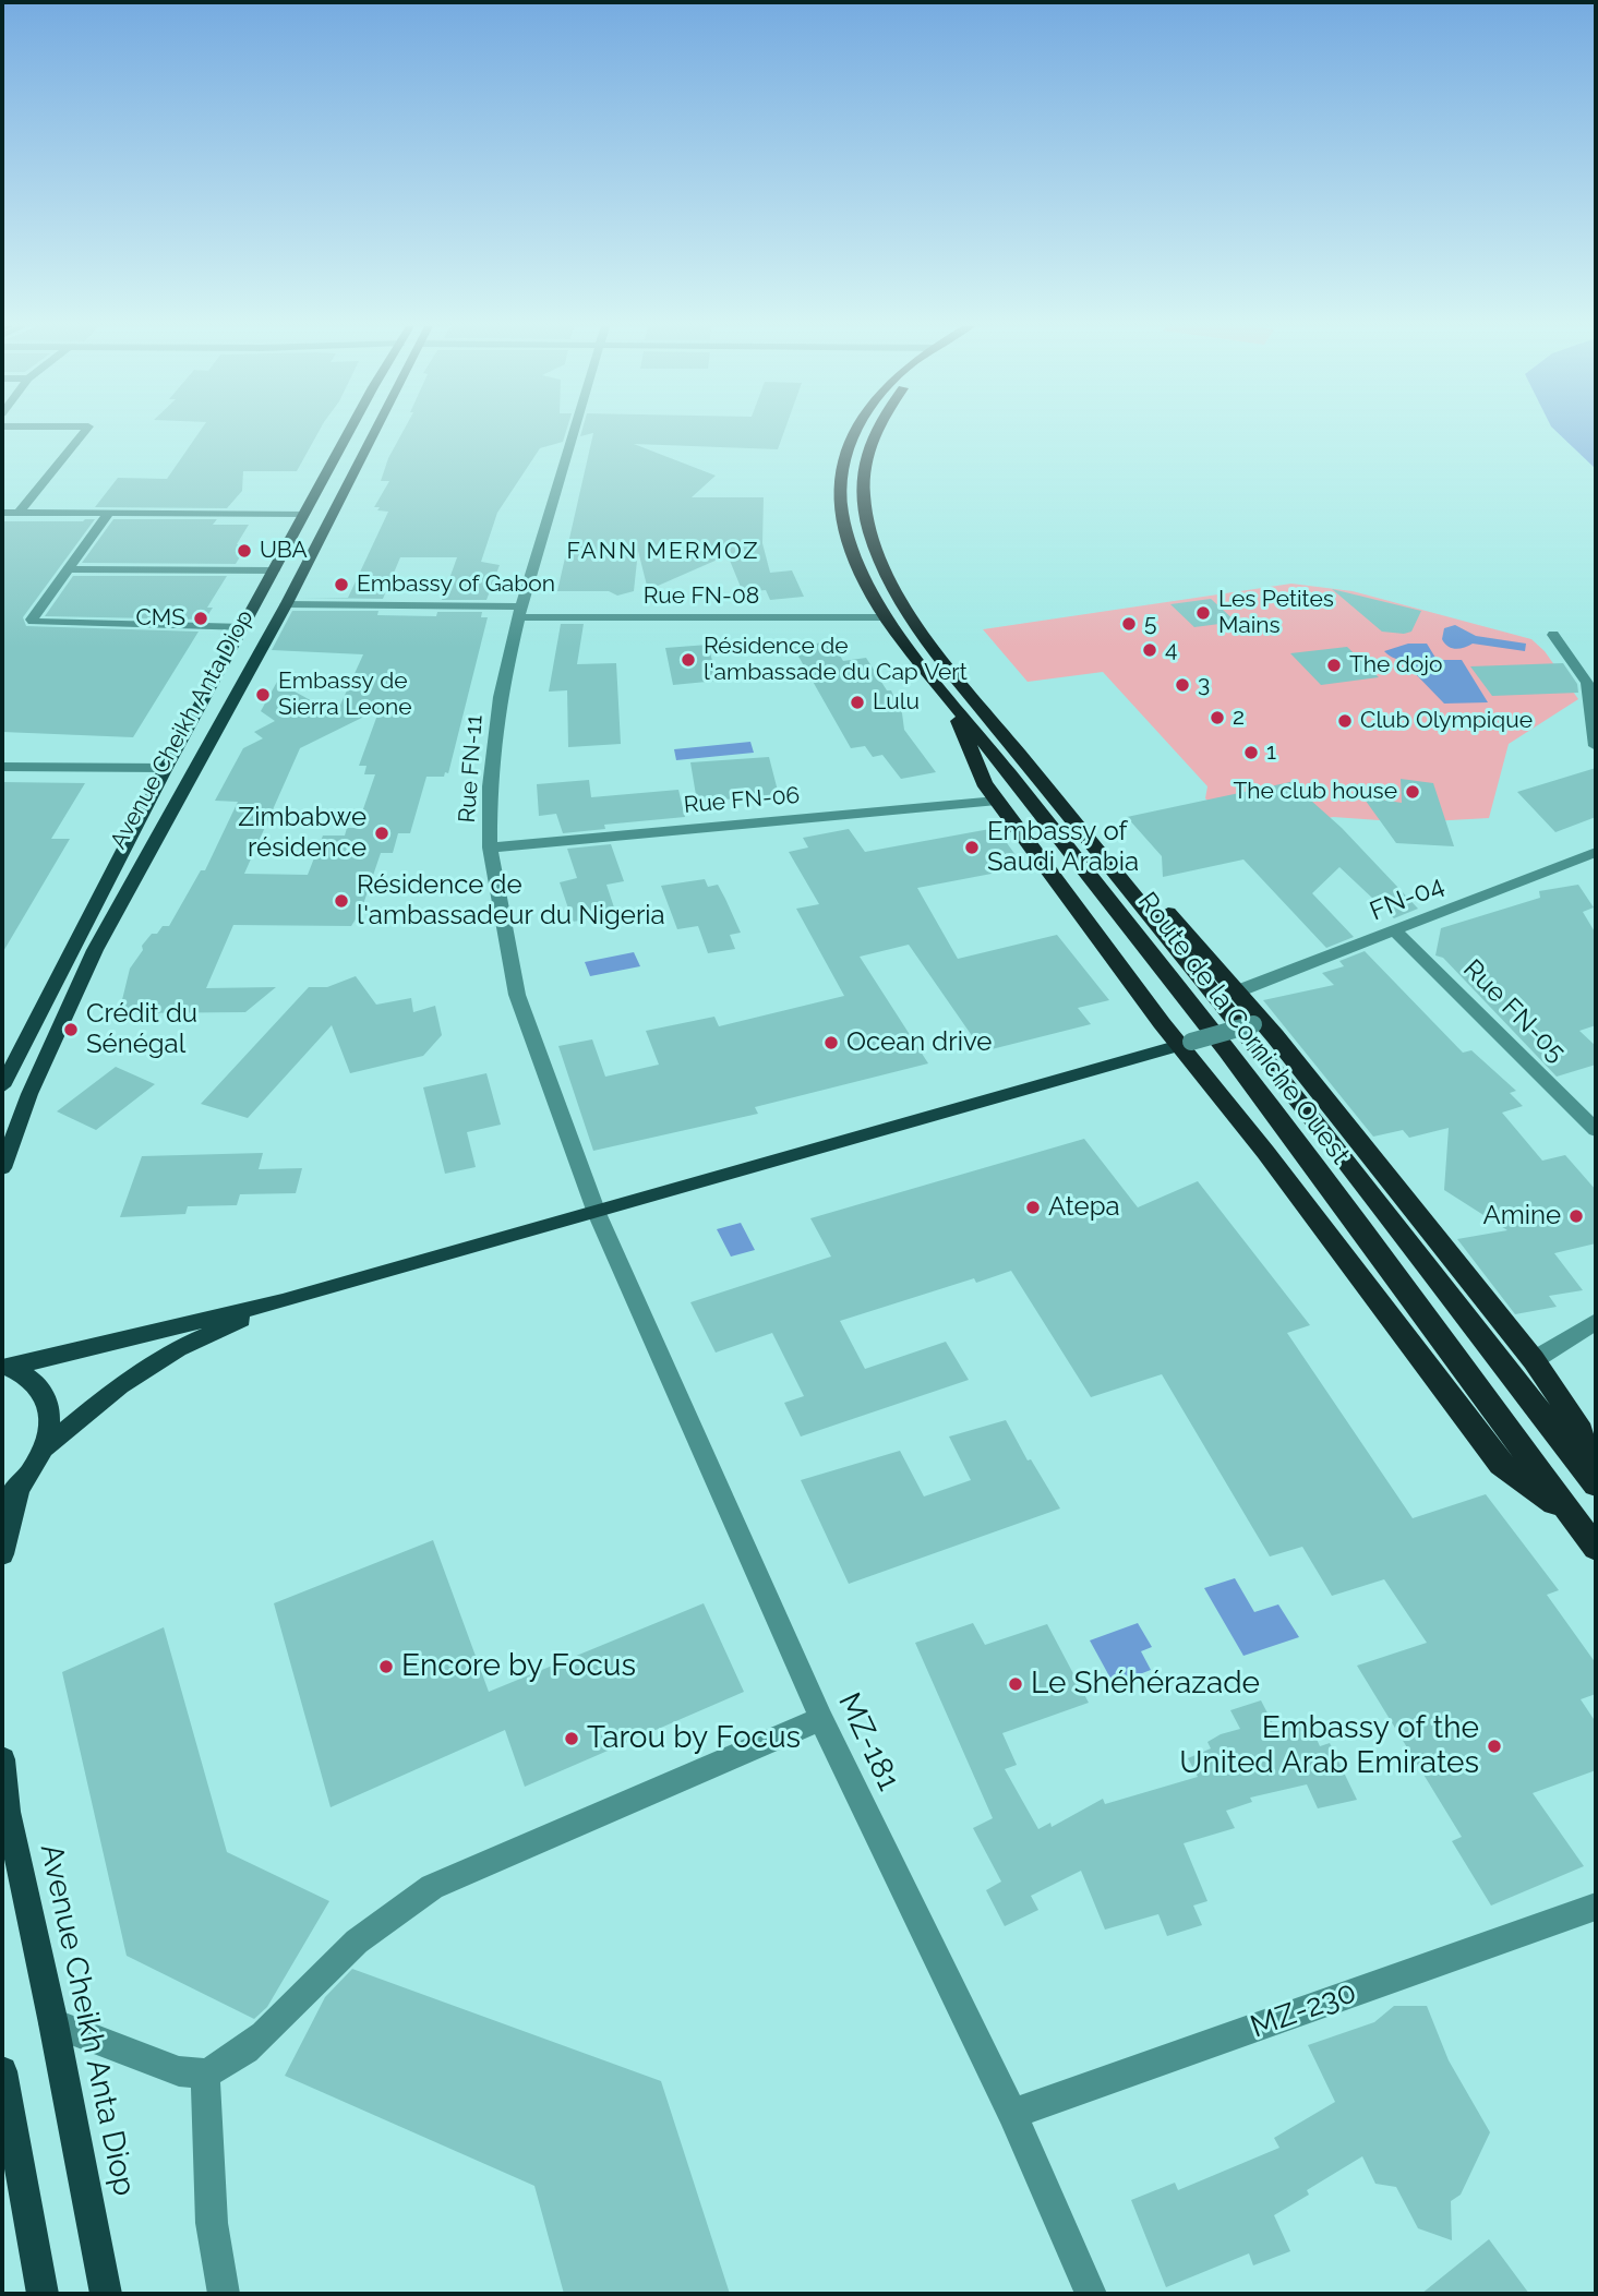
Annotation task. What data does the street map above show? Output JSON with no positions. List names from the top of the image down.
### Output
{
  "streets": {
    "highway": ["Route de la Corniche Ouest"],
    "main road": ["Avenue Cheikh Anta Diop"],
    "street": [
      "Rue FN-08",
      "Rue FN-11",
      "Rue FN-06",
      "FN-04",
      "Rue FN-05",
      "MZ-181",
      "MZ-230"
    ]
  },
  "crossings": [
    ["Rue FN-08", "Avenue Cheikh Anta Diop"],
    ["Rue FN-08", "Rue FN-11"],
    ["Rue FN-08", "Route de la Corniche Ouest"],
    ["Rue FN-11", "Rue FN-06"],
    ["Rue FN-11", "MZ-181"],
    ["FN-04", "Rue FN-05"],
    ["MZ-181", "MZ-230"]
  ],
  "districts": ["FANN MERMOZ"],
  "places": [
    "UBA",
    "Embassy of Gabon",
    "Les Petites Mains",
    "CMS",
    "5",
    "4",
    "Résidence de l'ambassade du Cap Vert",
    "The dojo",
    "3",
    "Embassy de Sierra Leone",
    "Lulu",
    "2",
    "Club Olympique",
    "1",
    "The club house",
    "Zimbabwe résidence",
    "Embassy of Saudi Arabia",
    "Résidence de l'ambassadeur du Nigeria",
    "Crédit du Sénégal",
    "Ocean drive",
    "Atepa",
    "Amine",
    "Encore by Focus",
    "Le Shéhérazade",
    "Tarou by Focus",
    "Embassy of the United Arab Emirates"
  ]
}
